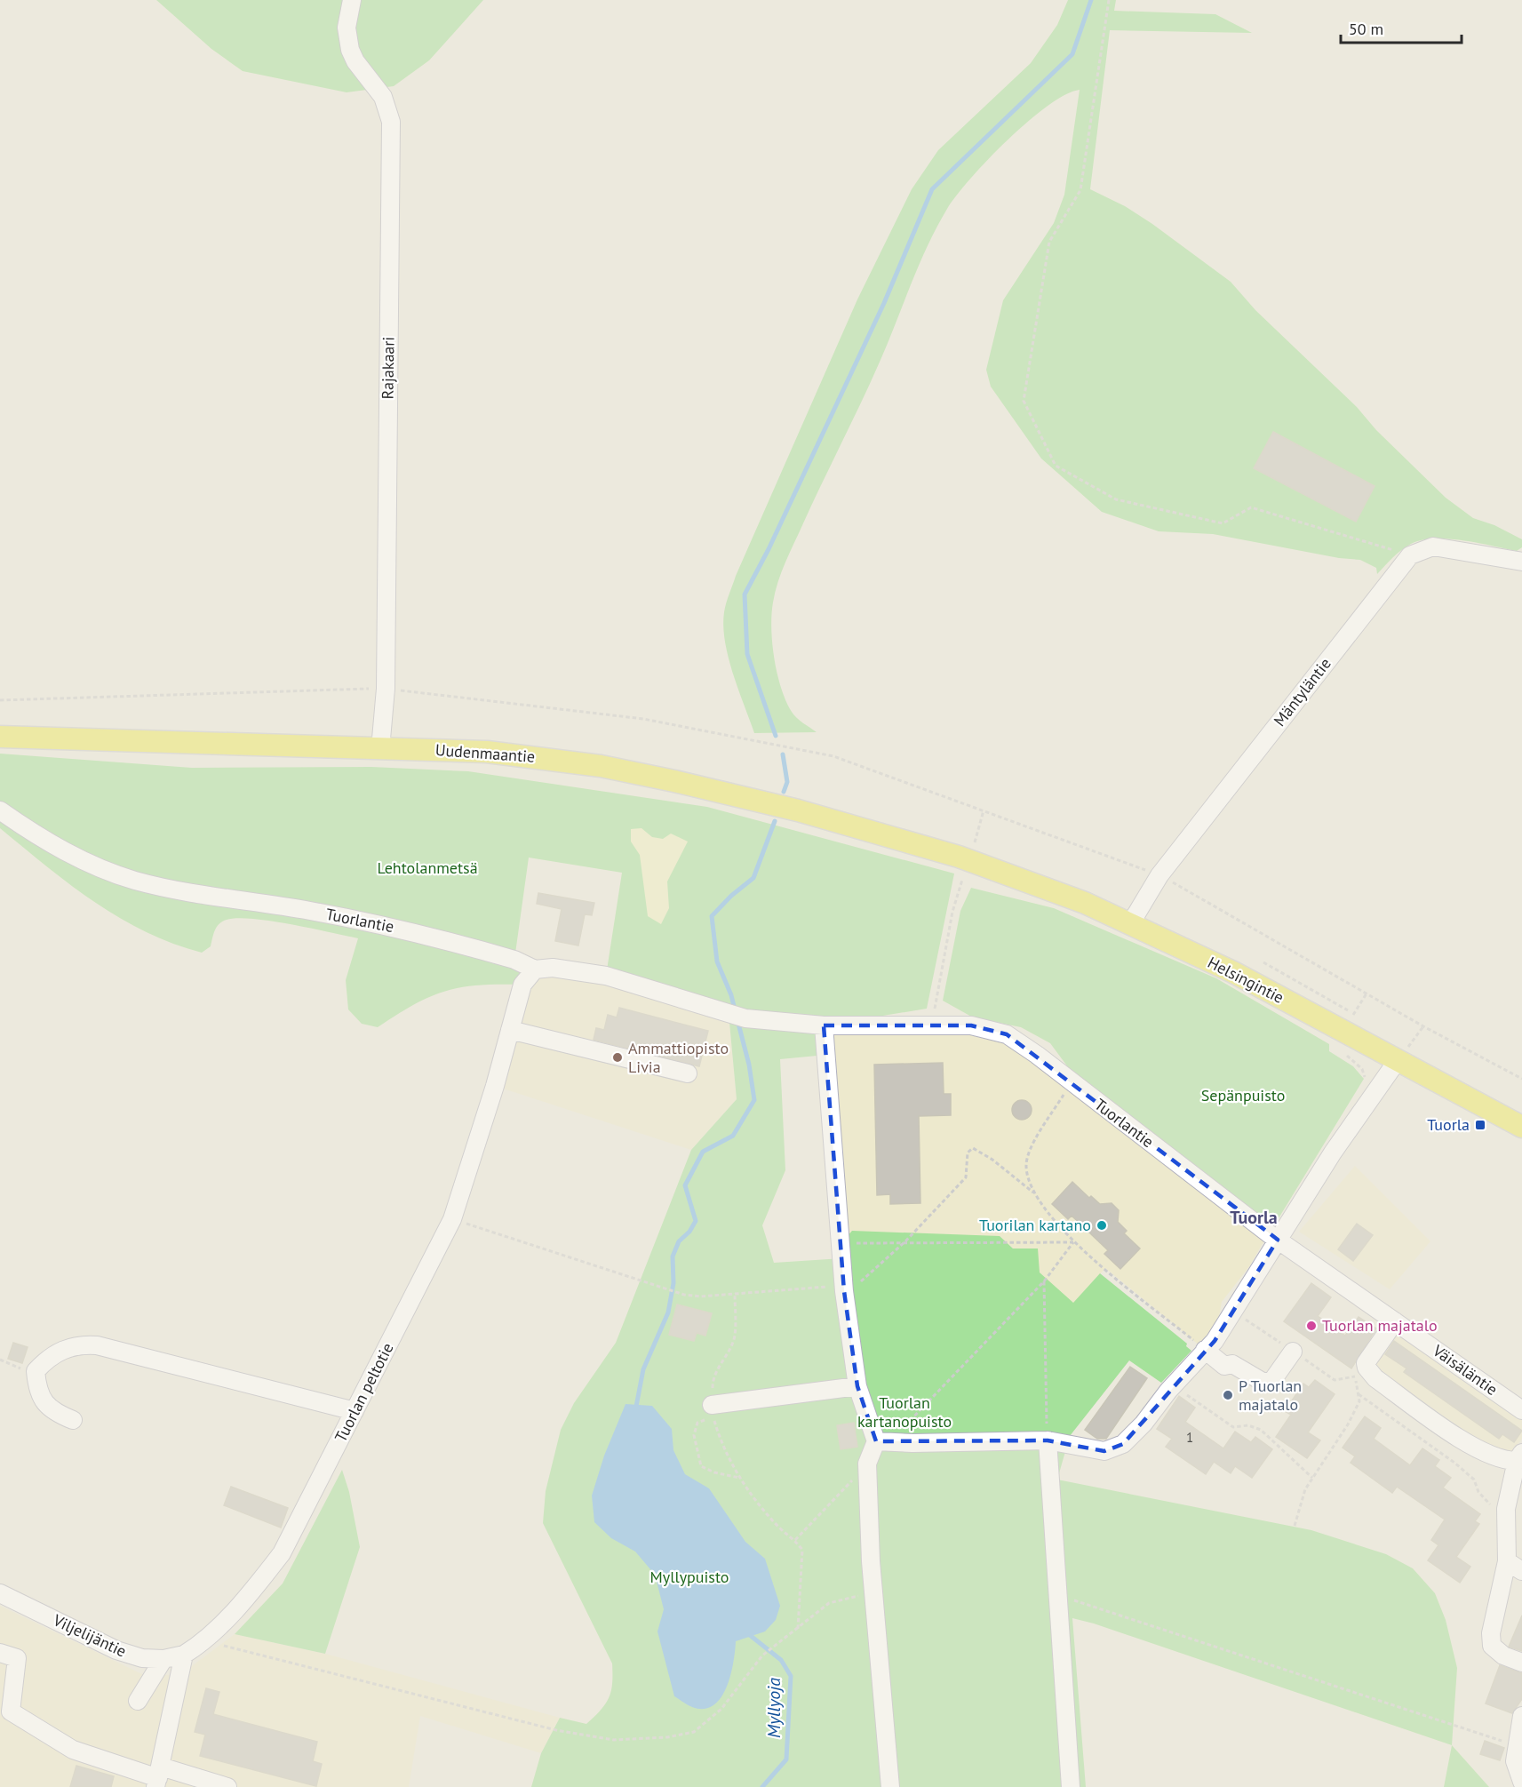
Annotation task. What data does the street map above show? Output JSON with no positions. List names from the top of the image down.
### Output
{
  "streets": {
    "main road": ["Uudenmaantie", "Helsingintie"],
    "street": [
      "Rajakaari",
      "Mäntyläntie",
      "Tuorlantie",
      "Väisäläntie",
      "Tuorlan peltotie",
      "Viljelijäntie"
    ]
  },
  "crossings": [
    ["Rajakaari", "Uudenmaantie"],
    ["Mäntyläntie", "Helsingintie"],
    ["Uudenmaantie", "Helsingintie"],
    ["Tuorlantie", "Väisäläntie"],
    ["Tuorlantie", "Tuorlan peltotie"],
    ["Tuorlan peltotie", "Viljelijäntie"]
  ],
  "districts": ["Tuorla"],
  "water": ["Myllyoja"],
  "parks": [
    "Lehtolanmetsä",
    "Sepänpuisto",
    "Tuorlan kartanopuisto",
    "Myllypuisto"
  ],
  "places": {
    "other": [
      "Ammattiopisto Livia",
      "Tuorilan kartano",
      "Tuorlan majatalo",
      "P Tuorlan majatalo"
    ],
    "transit": ["Tuorla"]
  },
  "house_numbers": ["1"],
  "scale_bar": "50 m"
}
